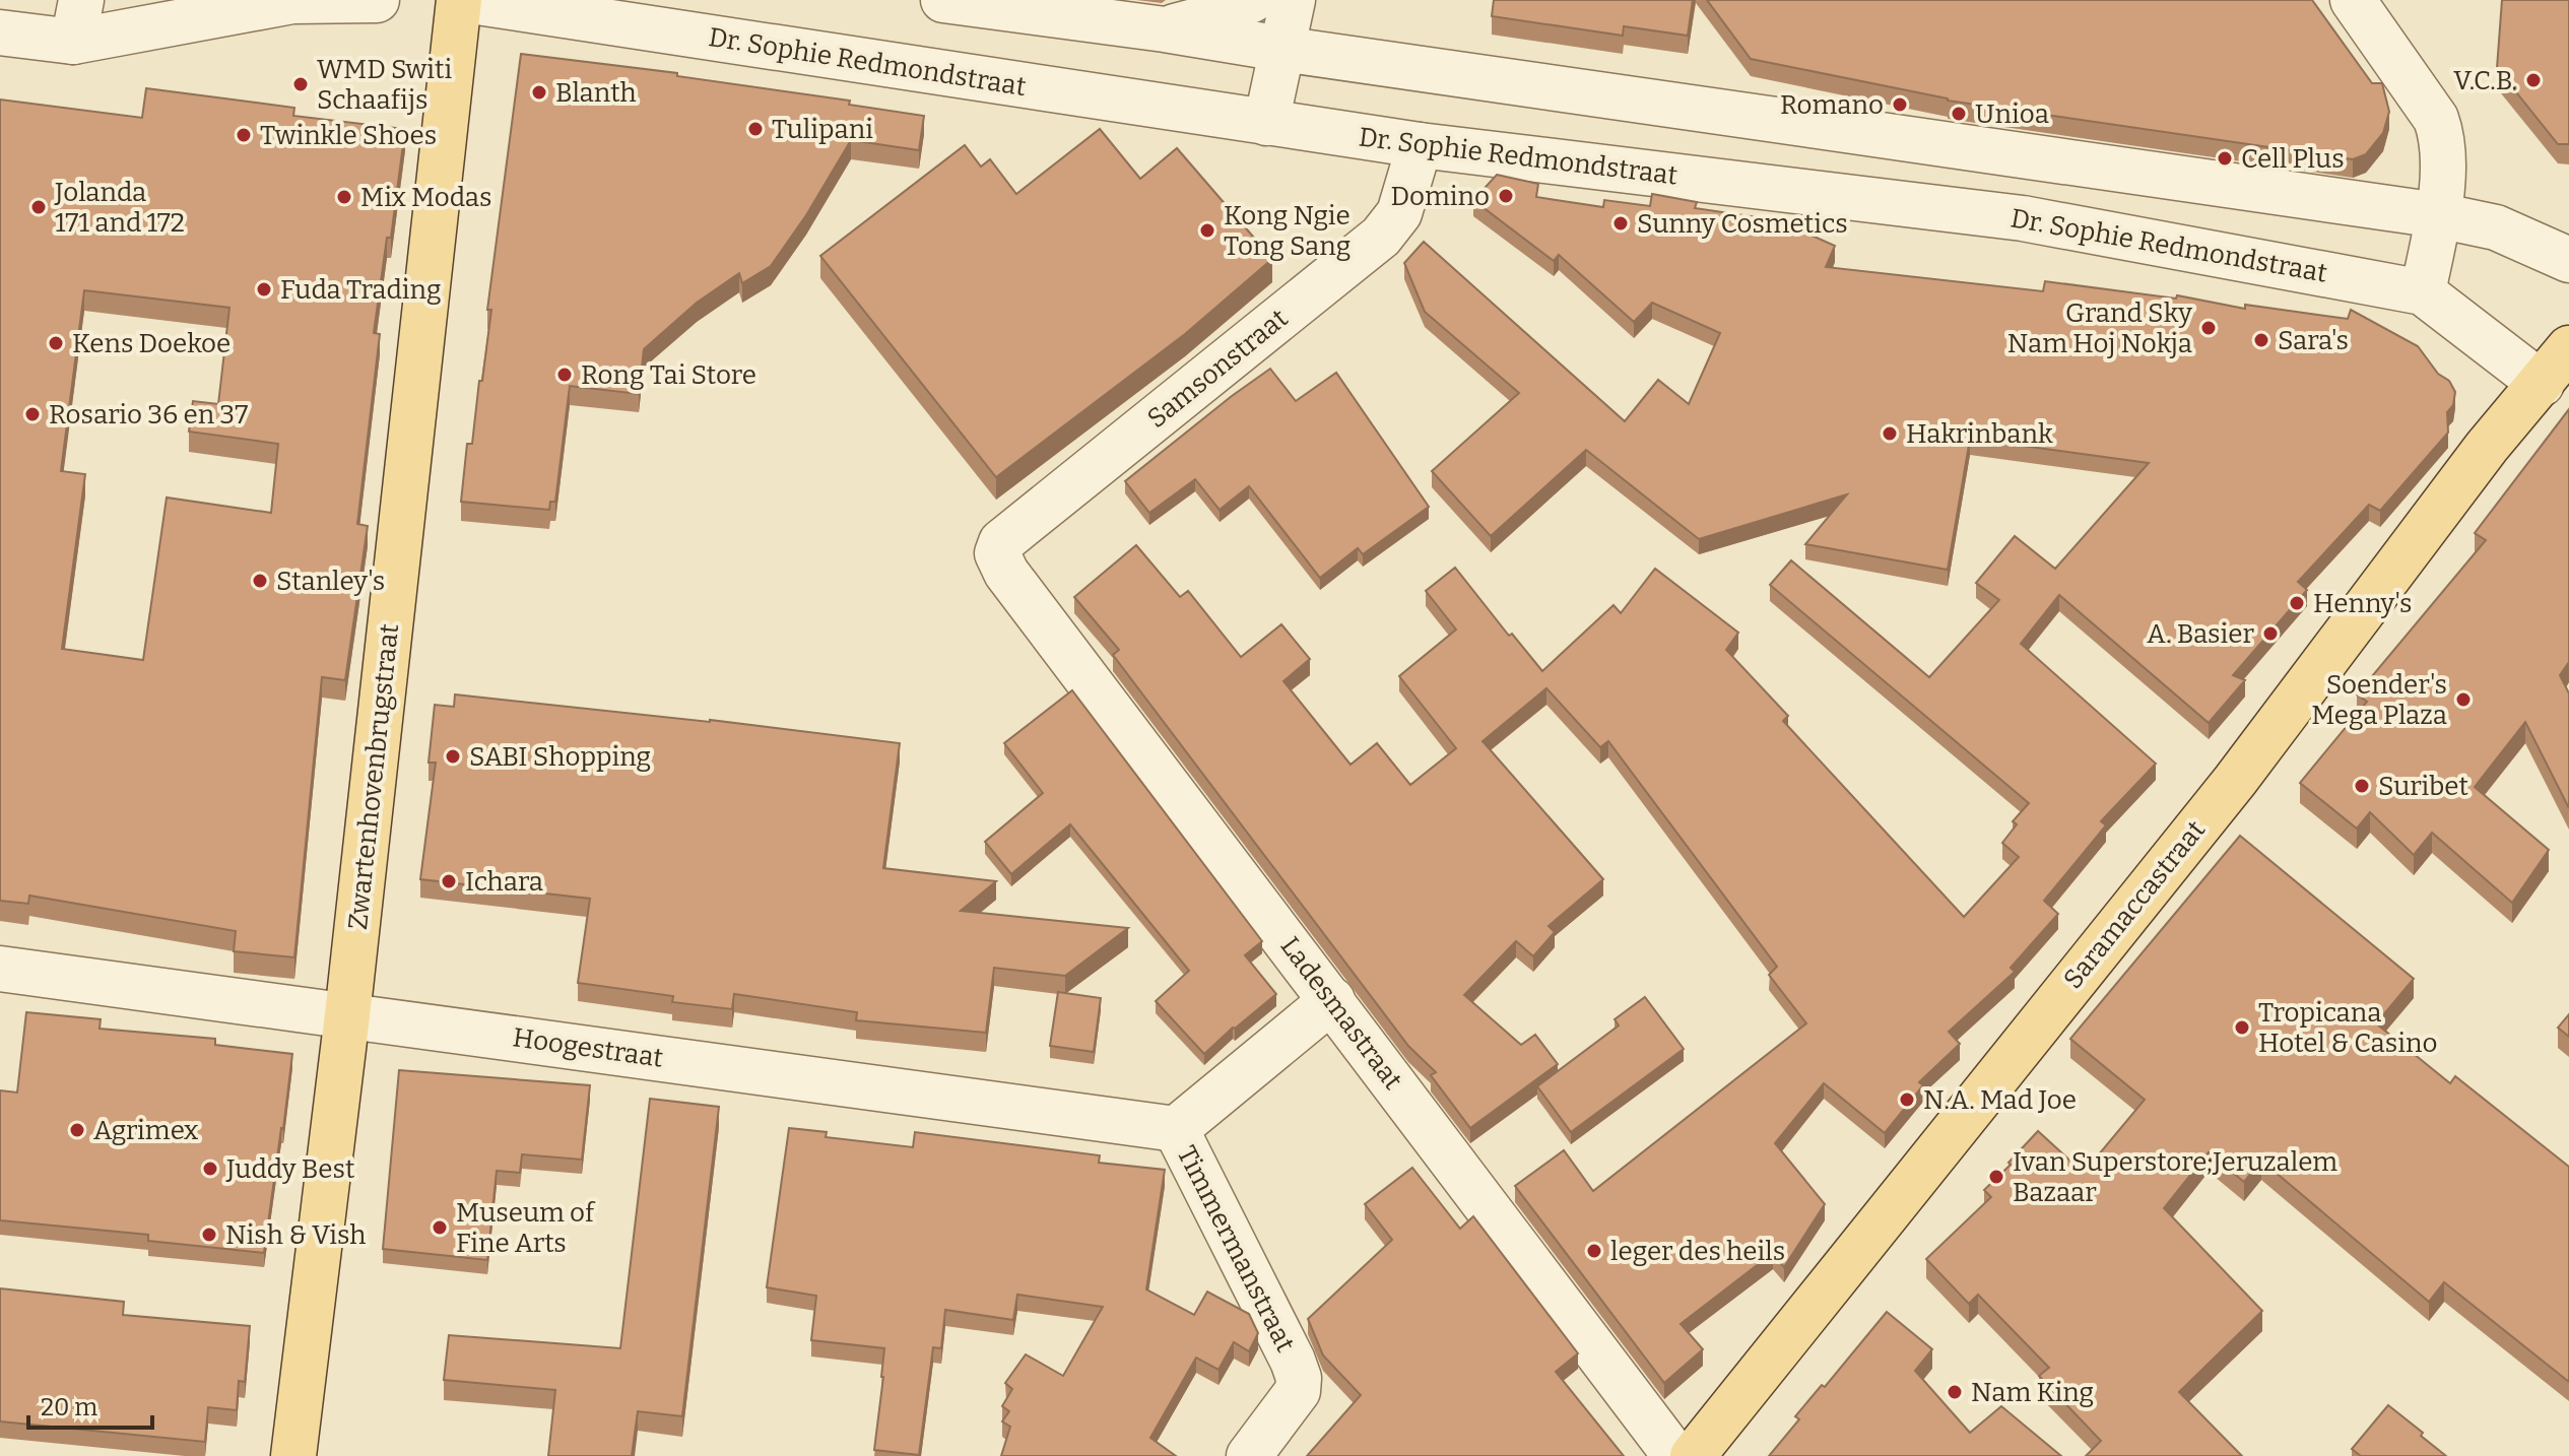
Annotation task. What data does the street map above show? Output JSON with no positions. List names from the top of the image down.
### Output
{
  "streets": {
    "main road": ["Zwartenhovenbrugstraat", "Saramaccastraat"],
    "street": [
      "Dr. Sophie Redmondstraat",
      "Samsonstraat",
      "Ladesmastraat",
      "Hoogestraat",
      "Timmermanstraat"
    ]
  },
  "crossings": [
    ["Dr. Sophie Redmondstraat", "Samsonstraat"],
    ["Dr. Sophie Redmondstraat", "Zwartenhovenbrugstraat"],
    ["Dr. Sophie Redmondstraat", "Saramaccastraat"],
    ["Samsonstraat", "Ladesmastraat"],
    ["Zwartenhovenbrugstraat", "Hoogestraat"],
    ["Ladesmastraat", "Timmermanstraat"],
    ["Hoogestraat", "Timmermanstraat"]
  ],
  "places": [
    "V.C.B.",
    "WMD Switi Schaafijs",
    "Blanth",
    "Romano",
    "Unioa",
    "Tulipani",
    "Twinkle Shoes",
    "Cell Plus",
    "Domino",
    "Mix Modas",
    "Jolanda 171 and 172",
    "Sunny Cosmetics",
    "Kong Ngie Tong Sang",
    "Fuda Trading",
    "Grand Sky Nam Hoj Nokja",
    "Sara's",
    "Kens Doekoe",
    "Rong Tai Store",
    "Rosario 36 en 37",
    "Hakrinbank",
    "Stanley's",
    "Henny's",
    "A. Basier",
    "Soender's Mega Plaza",
    "SABI Shopping",
    "Suribet",
    "Ichara",
    "Tropicana Hotel & Casino",
    "N.A. Mad Joe",
    "Agrimex",
    "Juddy Best",
    "Ivan Superstore;Jeruzalem Bazaar",
    "Museum of Fine Arts",
    "Nish & Vish",
    "leger des heils",
    "Nam King"
  ],
  "scale_bar": "20 m"
}
